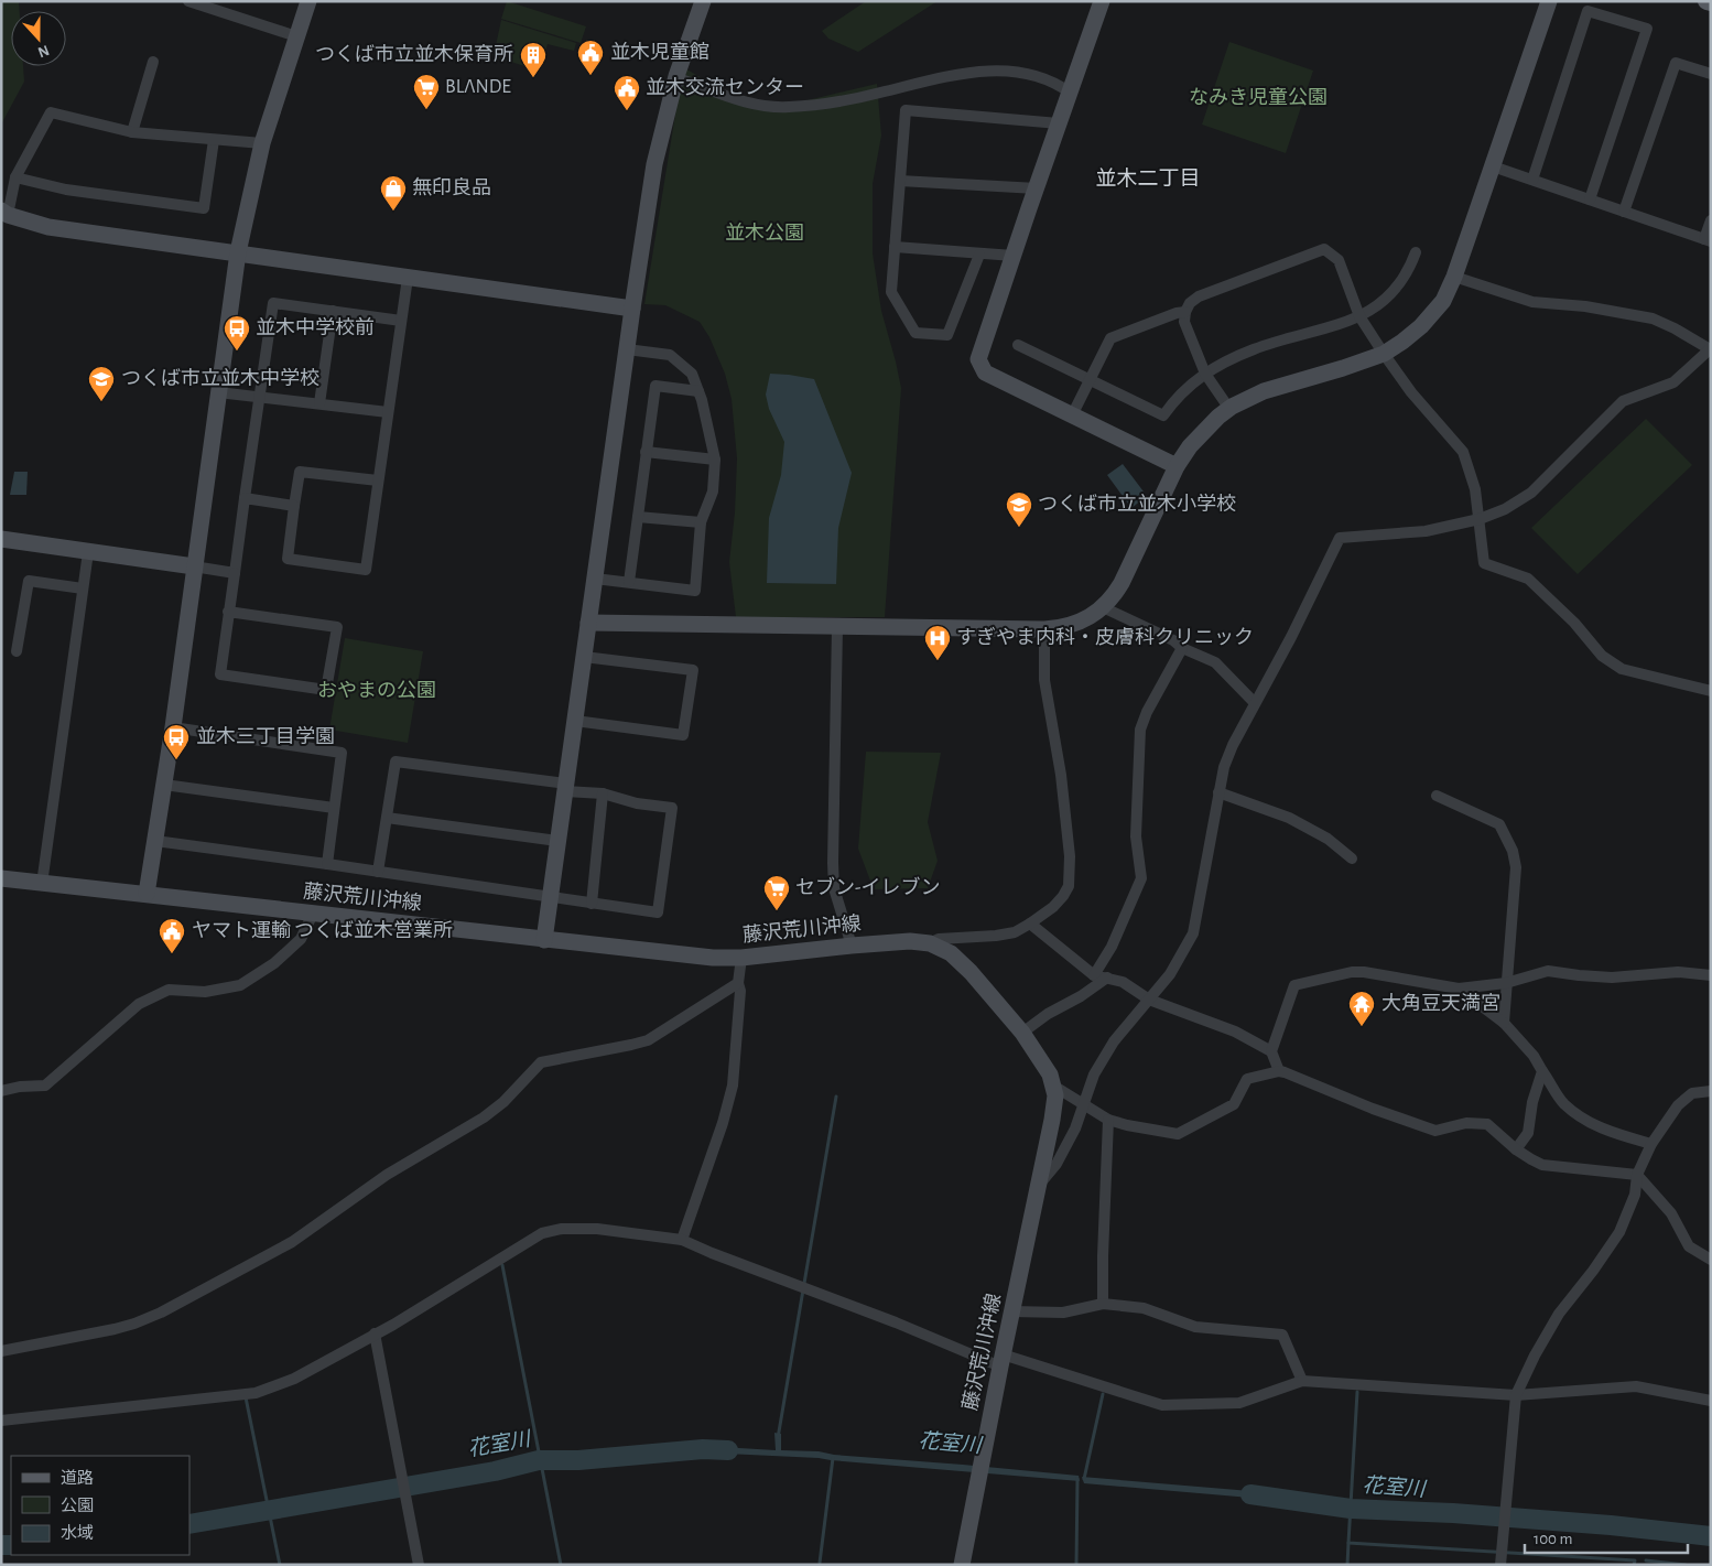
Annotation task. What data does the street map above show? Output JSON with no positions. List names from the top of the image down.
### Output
{
  "streets": {
    "street": ["藤沢荒川沖線"]
  },
  "districts": ["並木二丁目"],
  "water": ["花室川"],
  "parks": ["なみき児童公園", "並木公園", "おやまの公園"],
  "places": {
    "public building": ["並木児童館", "並木交流センター", "ヤマト運輸 つくば並木営業所"],
    "building": ["つくば市立並木保育所"],
    "supermarket": ["BLΛNDE", "セブン-イレブン"],
    "shop": ["無印良品"],
    "bus stop": ["並木中学校前", "並木三丁目学園"],
    "school or university": ["つくば市立並木中学校", "つくば市立並木小学校"],
    "hospital": ["すぎやま内科・皮膚科クリニック"],
    "temple": ["大角豆天満宮"]
  },
  "legend": ["道路", "公園", "水域"],
  "scale_bar": "100 m",
  "north": "bottom"
}
